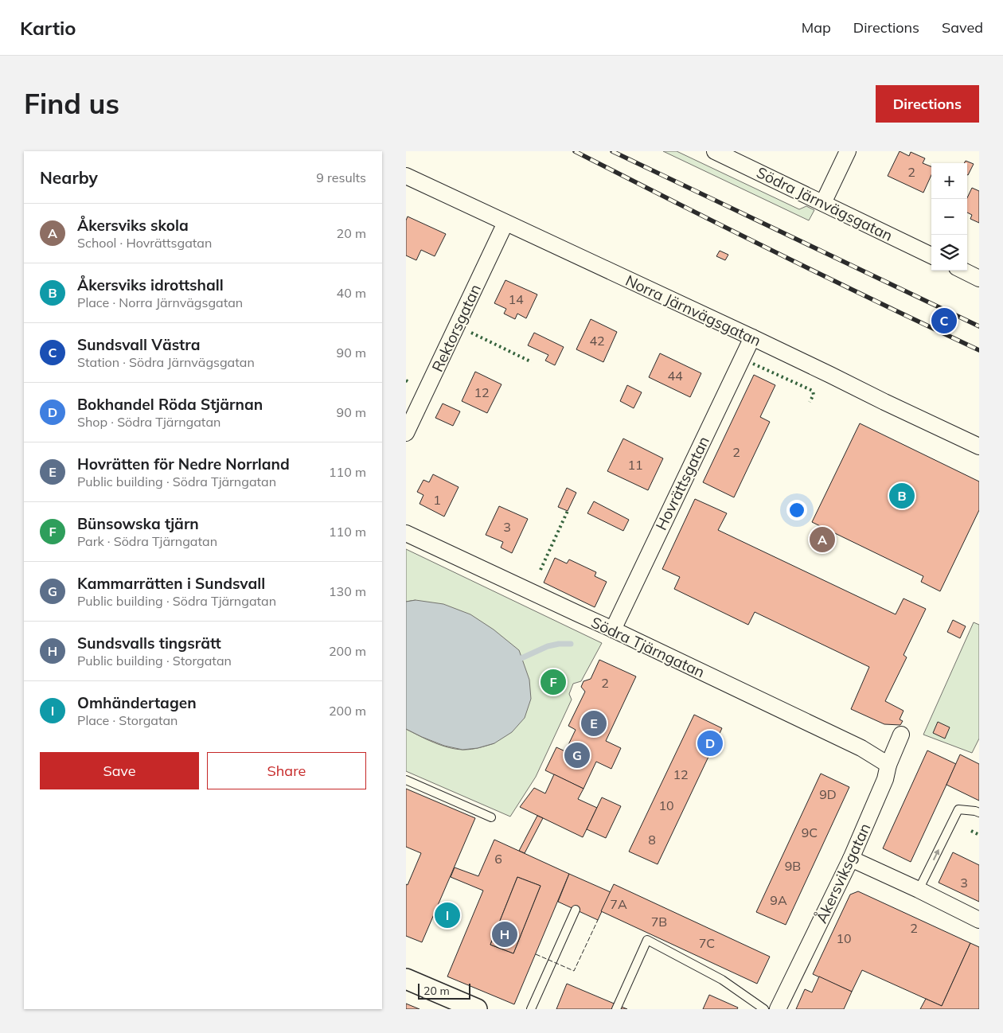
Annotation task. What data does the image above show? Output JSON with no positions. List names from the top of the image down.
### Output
{
  "streets": {
    "street": [
      "Södra Järnvägsgatan",
      "Norra Järnvägsgatan",
      "Rektorsgatan",
      "Hovrättsgatan",
      "Södra Tjärngatan",
      "Åkersviksgatan"
    ]
  },
  "crossings": [
    ["Norra Järnvägsgatan", "Rektorsgatan"],
    ["Norra Järnvägsgatan", "Hovrättsgatan"],
    ["Hovrättsgatan", "Södra Tjärngatan"],
    ["Södra Tjärngatan", "Åkersviksgatan"]
  ],
  "house_numbers": [
    "2",
    "14",
    "42",
    "44",
    "12",
    "2",
    "11",
    "1",
    "3",
    "2",
    "12",
    "9D",
    "10",
    "9C",
    "8",
    "6",
    "9B",
    "3",
    "9A",
    "7A",
    "7B",
    "2",
    "10",
    "7C"
  ],
  "scale_bar": "20 m",
  "page": {
    "header": "Kartio",
    "nav": ["Map", "Directions", "Saved"],
    "buttons": [
      "Directions",
      ["Save", "Share"]
    ],
    "title": "Find us",
    "heading": ["Nearby", "9 results"],
    "map_buttons": ["+", "−"],
    "list": [
      {
        "mark": "A",
        "name": "Åkersviks skola",
        "note": "School · Hovrättsgatan",
        "value": "20 m"
      },
      {
        "mark": "B",
        "name": "Åkersviks idrottshall",
        "note": "Place · Norra Järnvägsgatan",
        "value": "40 m"
      },
      {
        "mark": "C",
        "name": "Sundsvall Västra",
        "note": "Station · Södra Järnvägsgatan",
        "value": "90 m"
      },
      {
        "mark": "D",
        "name": "Bokhandel Röda Stjärnan",
        "note": "Shop · Södra Tjärngatan",
        "value": "90 m"
      },
      {
        "mark": "E",
        "name": "Hovrätten för Nedre Norrland",
        "note": "Public building · Södra Tjärngatan",
        "value": "110 m"
      },
      {
        "mark": "F",
        "name": "Bünsowska tjärn",
        "note": "Park · Södra Tjärngatan",
        "value": "110 m"
      },
      {
        "mark": "G",
        "name": "Kammarrätten i Sundsvall",
        "note": "Public building · Södra Tjärngatan",
        "value": "130 m"
      },
      {
        "mark": "H",
        "name": "Sundsvalls tingsrätt",
        "note": "Public building · Storgatan",
        "value": "200 m"
      },
      {
        "mark": "I",
        "name": "Omhändertagen",
        "note": "Place · Storgatan",
        "value": "200 m"
      }
    ],
    "pins": [
      "C",
      "B",
      "A",
      "F",
      "E",
      "D",
      "G",
      "I",
      "H"
    ],
    "scale": "20 m"
  }
}
